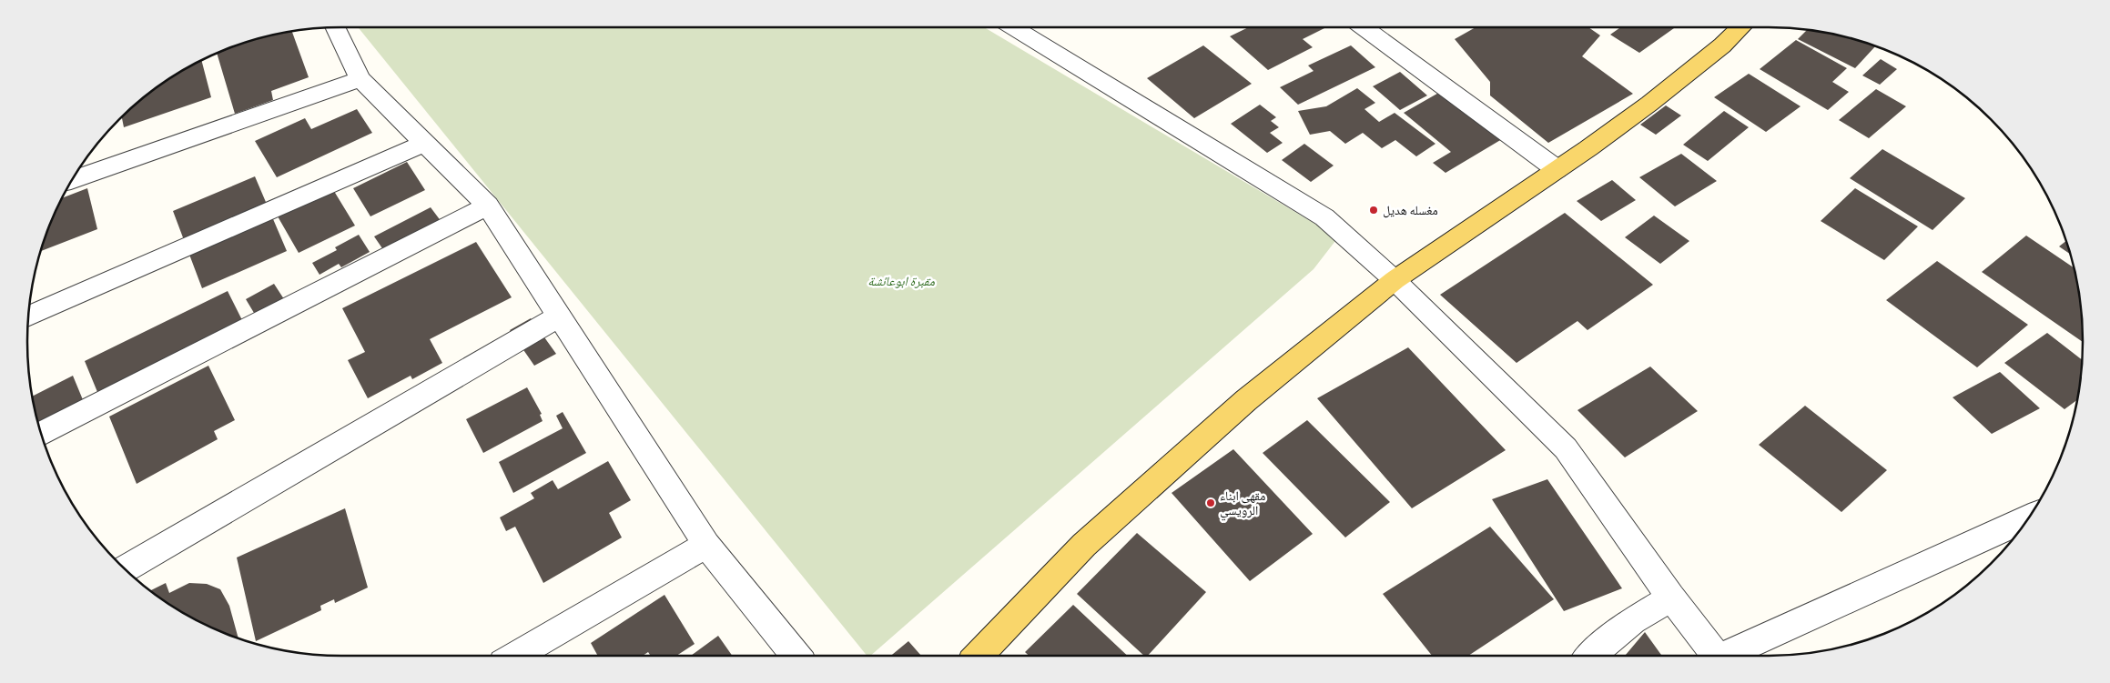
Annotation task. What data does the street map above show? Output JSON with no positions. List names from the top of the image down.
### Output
{
  "parks": ["مقبرة ابوعائشة"],
  "places": ["مغسله هديل", "مقهى ابناء الرويسي"]
}
